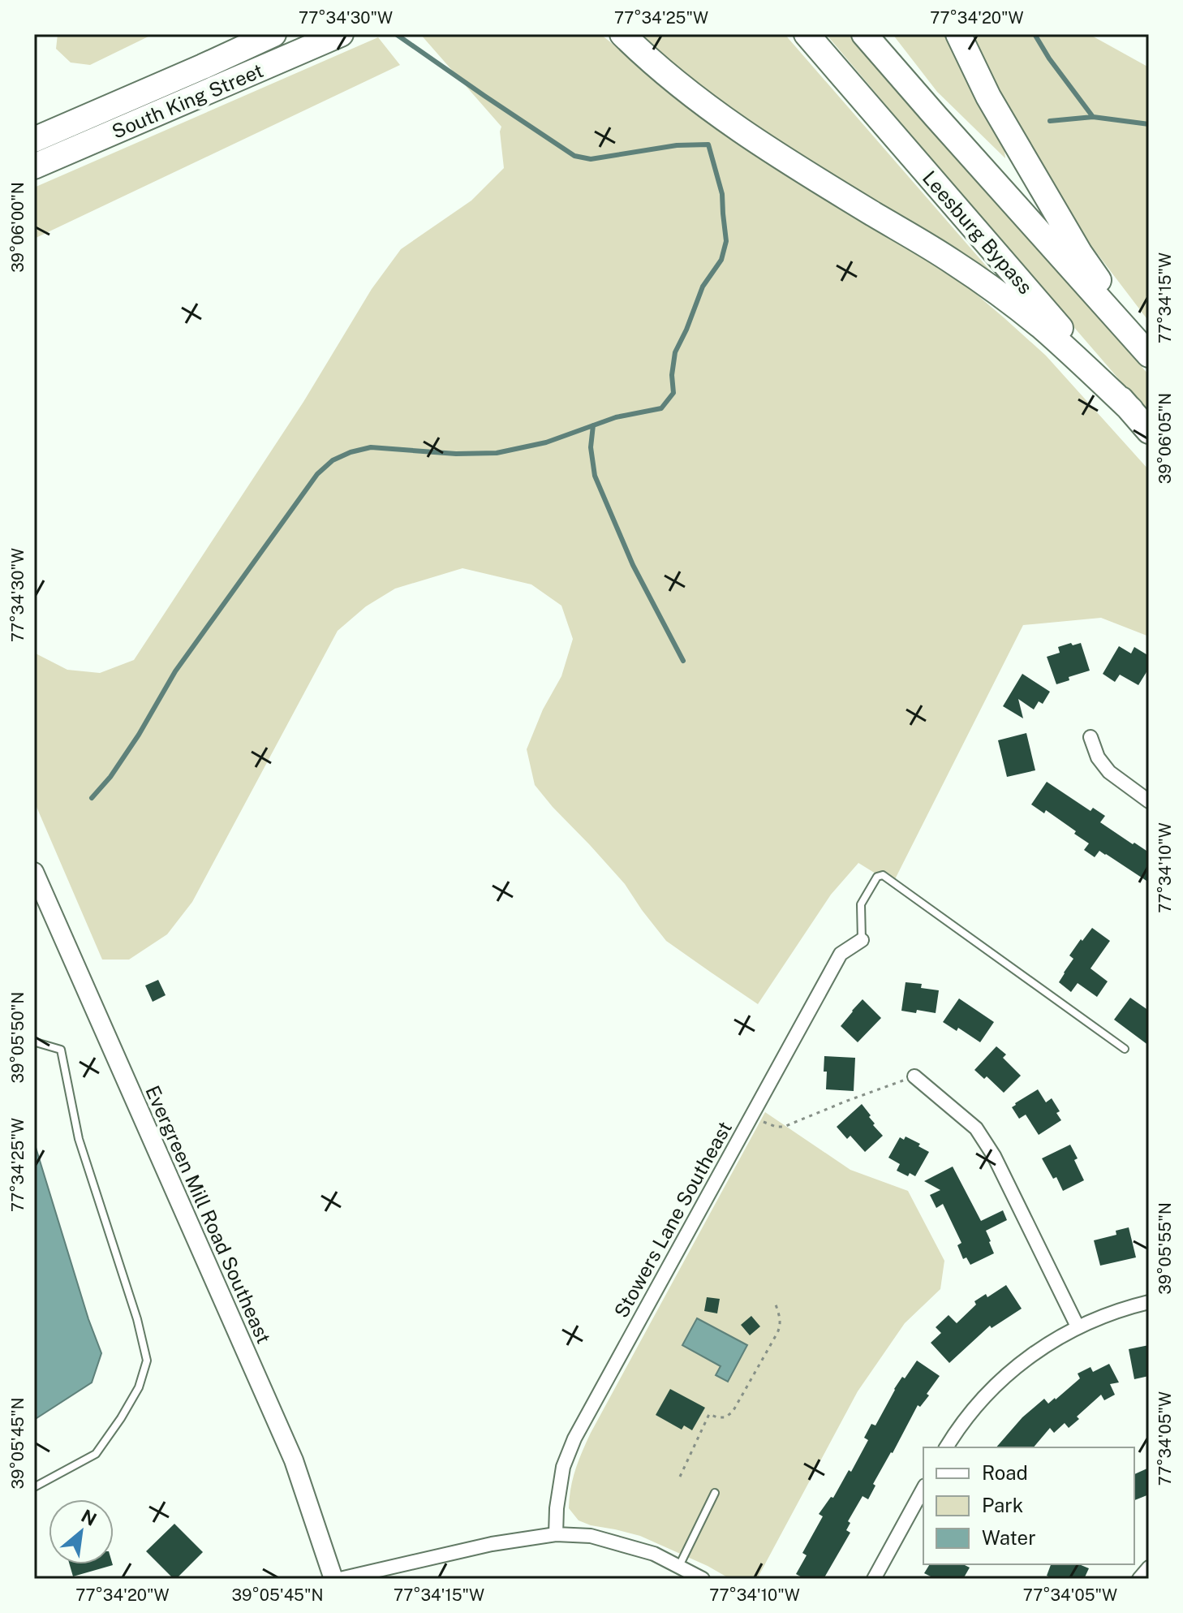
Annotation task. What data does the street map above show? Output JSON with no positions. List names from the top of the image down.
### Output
{
  "streets": {
    "highway": ["South King Street", "Leesburg Bypass"],
    "main road": ["Evergreen Mill Road Southeast"],
    "street": ["Stowers Lane Southeast"]
  },
  "legend": ["Road", "Park", "Water"],
  "north": "top right",
  "coordinates": [
    "77°34'30\"W",
    "77°34'25\"W",
    "77°34'20\"W",
    "39°06'00\"N",
    "77°34'15\"W",
    "39°06'05\"N",
    "77°34'10\"W",
    "39°05'50\"N",
    "39°05'55\"N",
    "77°34'05\"W",
    "39°05'45\"N"
  ]
}
